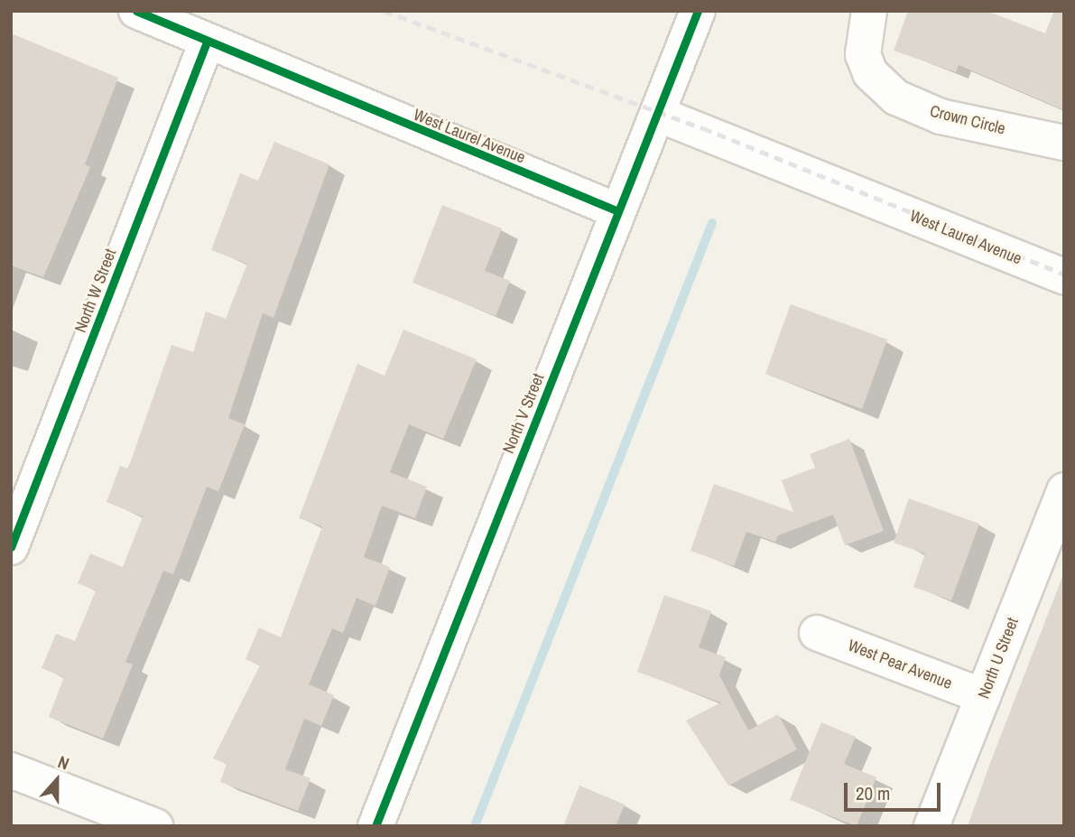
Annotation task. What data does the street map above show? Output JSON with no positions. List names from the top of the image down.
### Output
{
  "streets": {
    "street": [
      "Crown Circle",
      "West Laurel Avenue",
      "North W Street",
      "North V Street",
      "North U Street",
      "West Pear Avenue"
    ]
  },
  "crossings": [
    ["West Laurel Avenue", "North W Street"],
    ["West Laurel Avenue", "North V Street"],
    ["North U Street", "West Pear Avenue"]
  ],
  "scale_bar": "20 m",
  "north": "top"
}
